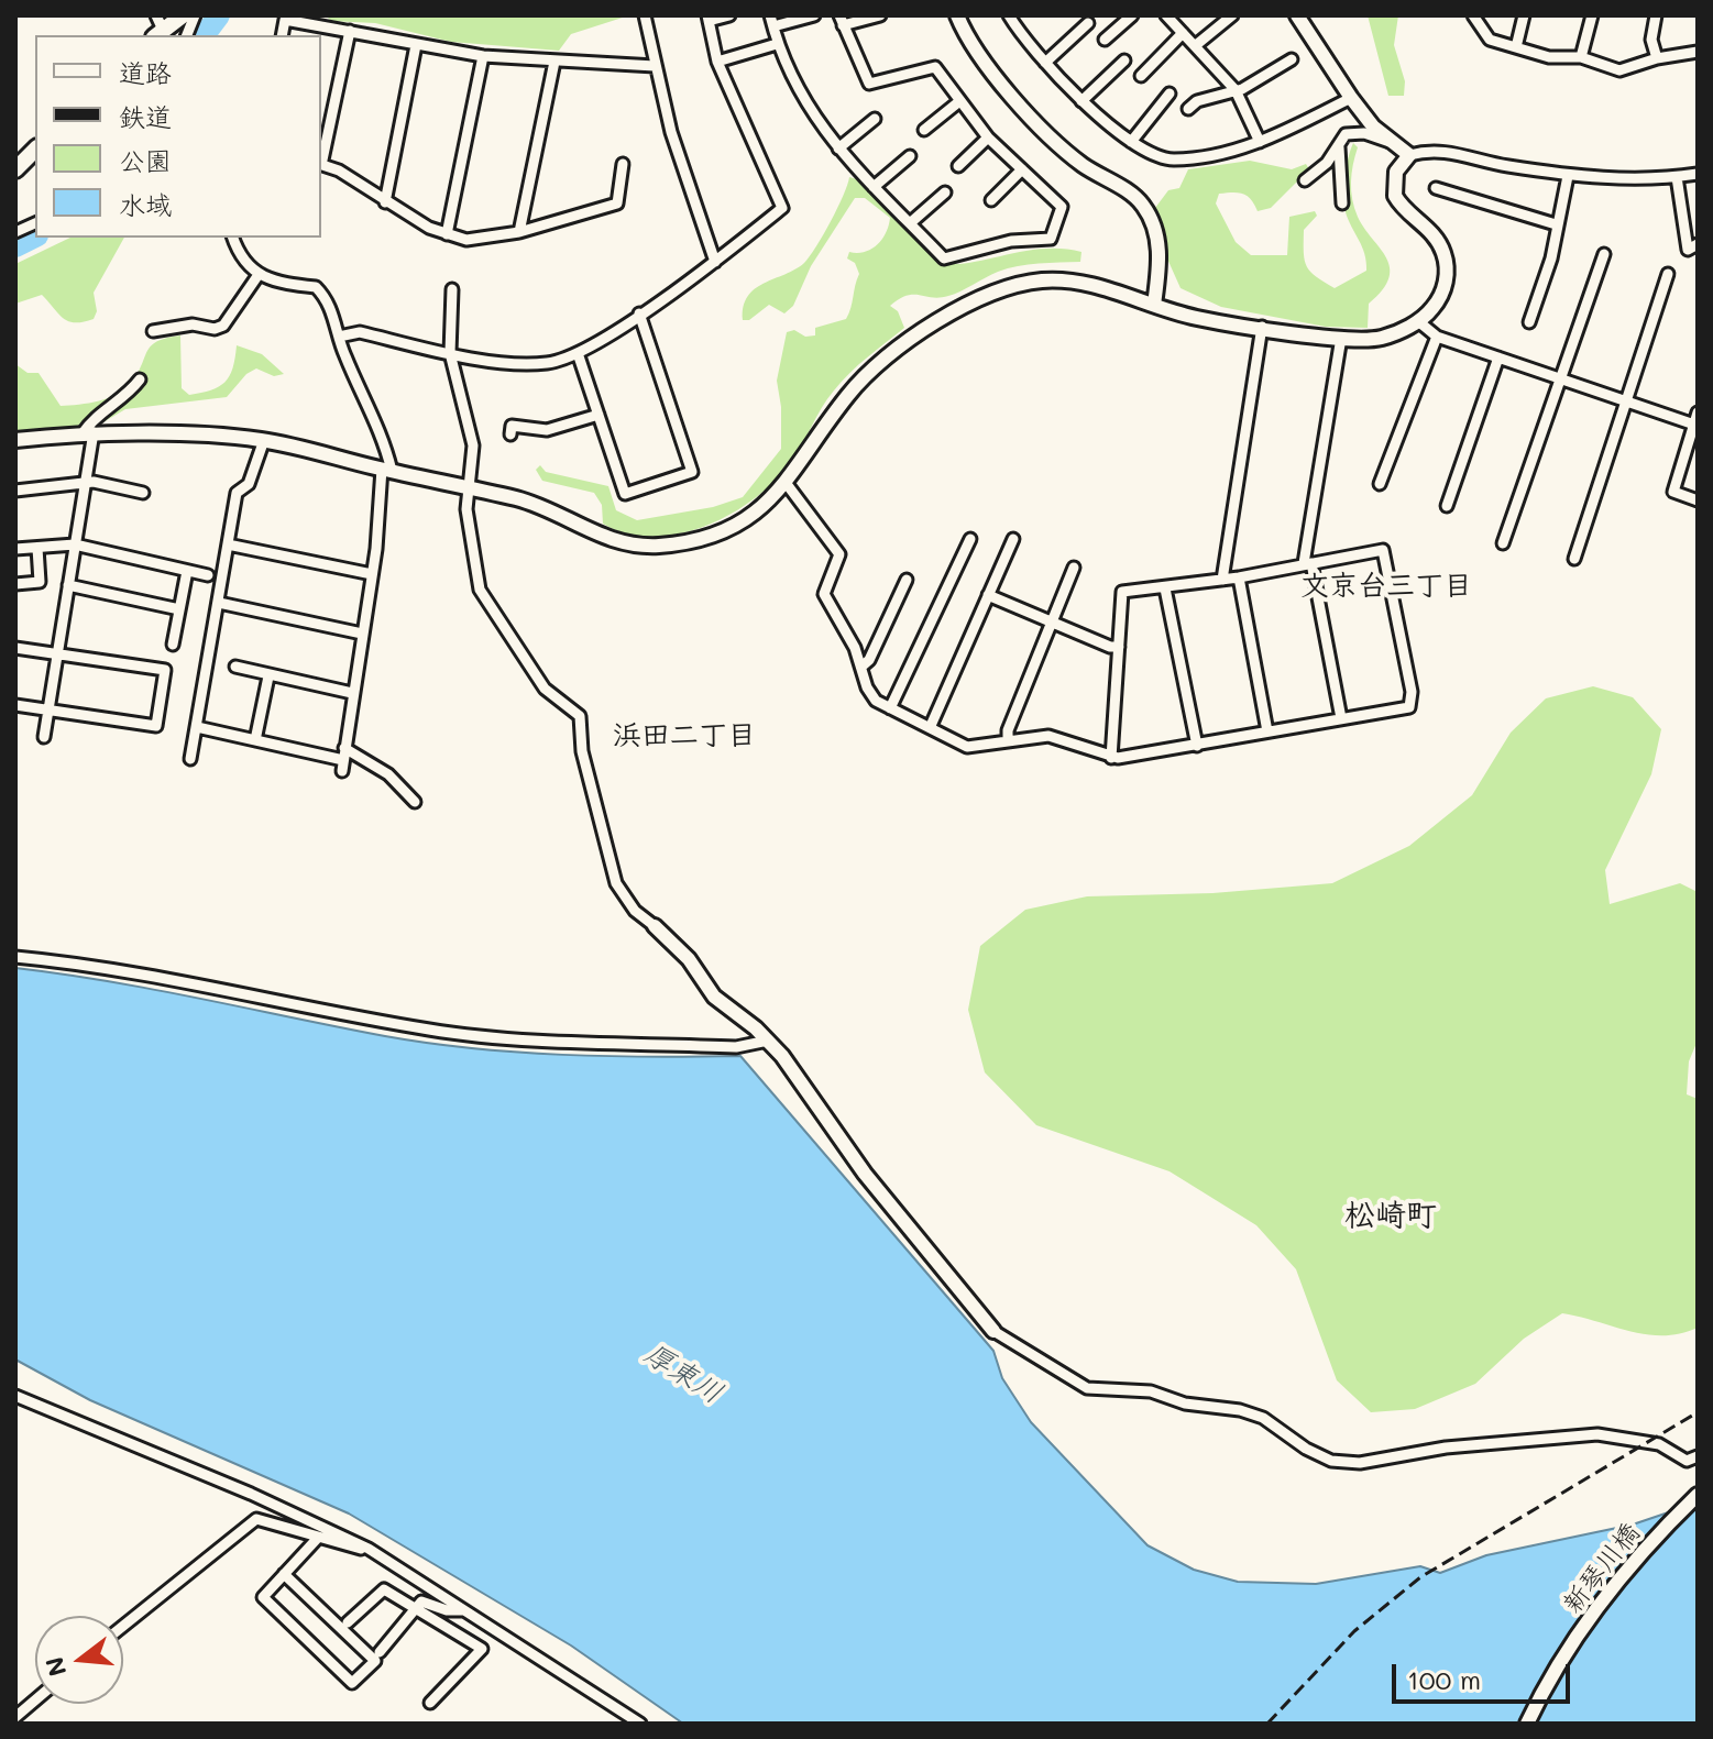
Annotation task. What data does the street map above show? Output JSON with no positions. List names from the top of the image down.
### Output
{
  "streets": {
    "street": ["新琴川橋"]
  },
  "districts": ["文京台三丁目", "浜田二丁目", "松崎町"],
  "water": ["厚東川"],
  "legend": [
    "道路",
    "鉄道",
    "公園",
    "水域"
  ],
  "scale_bar": "100 m",
  "north": "left"
}
